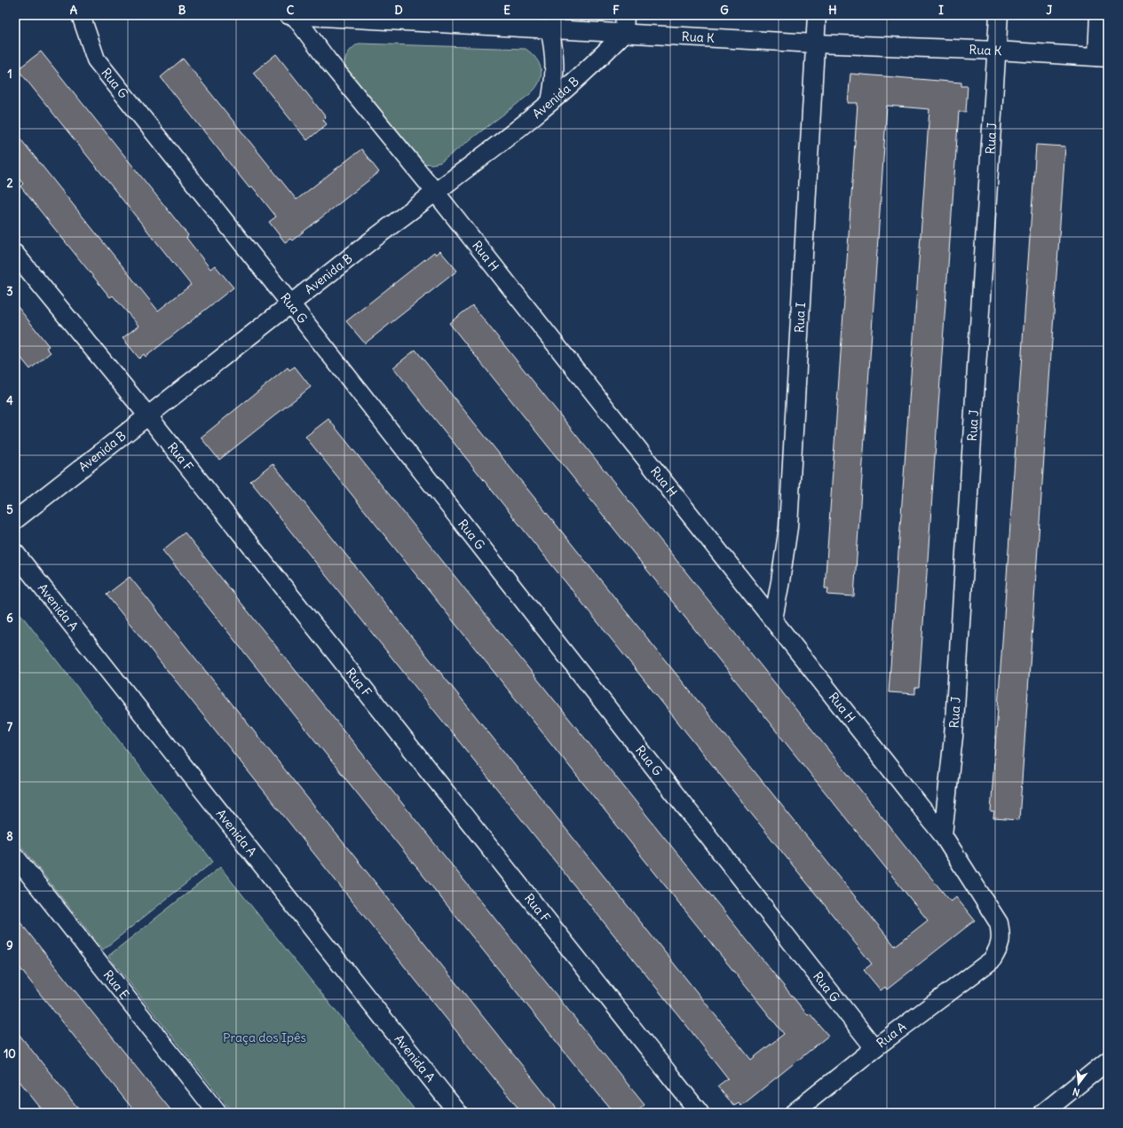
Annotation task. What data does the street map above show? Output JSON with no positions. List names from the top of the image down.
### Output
{
  "streets": {
    "street": [
      "Rua K",
      "Rua G",
      "Avenida B",
      "Rua J",
      "Rua H",
      "Rua I",
      "Rua F",
      "Avenida A",
      "Rua E",
      "Rua A"
    ]
  },
  "crossings": [
    ["Rua K", "Avenida B"],
    ["Rua K", "Rua J"],
    ["Rua K", "Rua H"],
    ["Rua K", "Rua I"],
    ["Rua G", "Avenida B"],
    ["Rua G", "Rua A"],
    ["Avenida B", "Rua H"],
    ["Avenida B", "Rua F"],
    ["Rua J", "Rua H"],
    ["Rua H", "Rua I"],
    ["Rua H", "Rua A"]
  ],
  "parks": ["Praça dos Ipês"],
  "north": "bottom",
  "grid": {
    "columns": [
      "A",
      "B",
      "C",
      "D",
      "E",
      "F",
      "G",
      "H",
      "I",
      "J"
    ],
    "rows": [
      "1",
      "2",
      "3",
      "4",
      "5",
      "6",
      "7",
      "8",
      "9",
      "10"
    ]
  }
}
